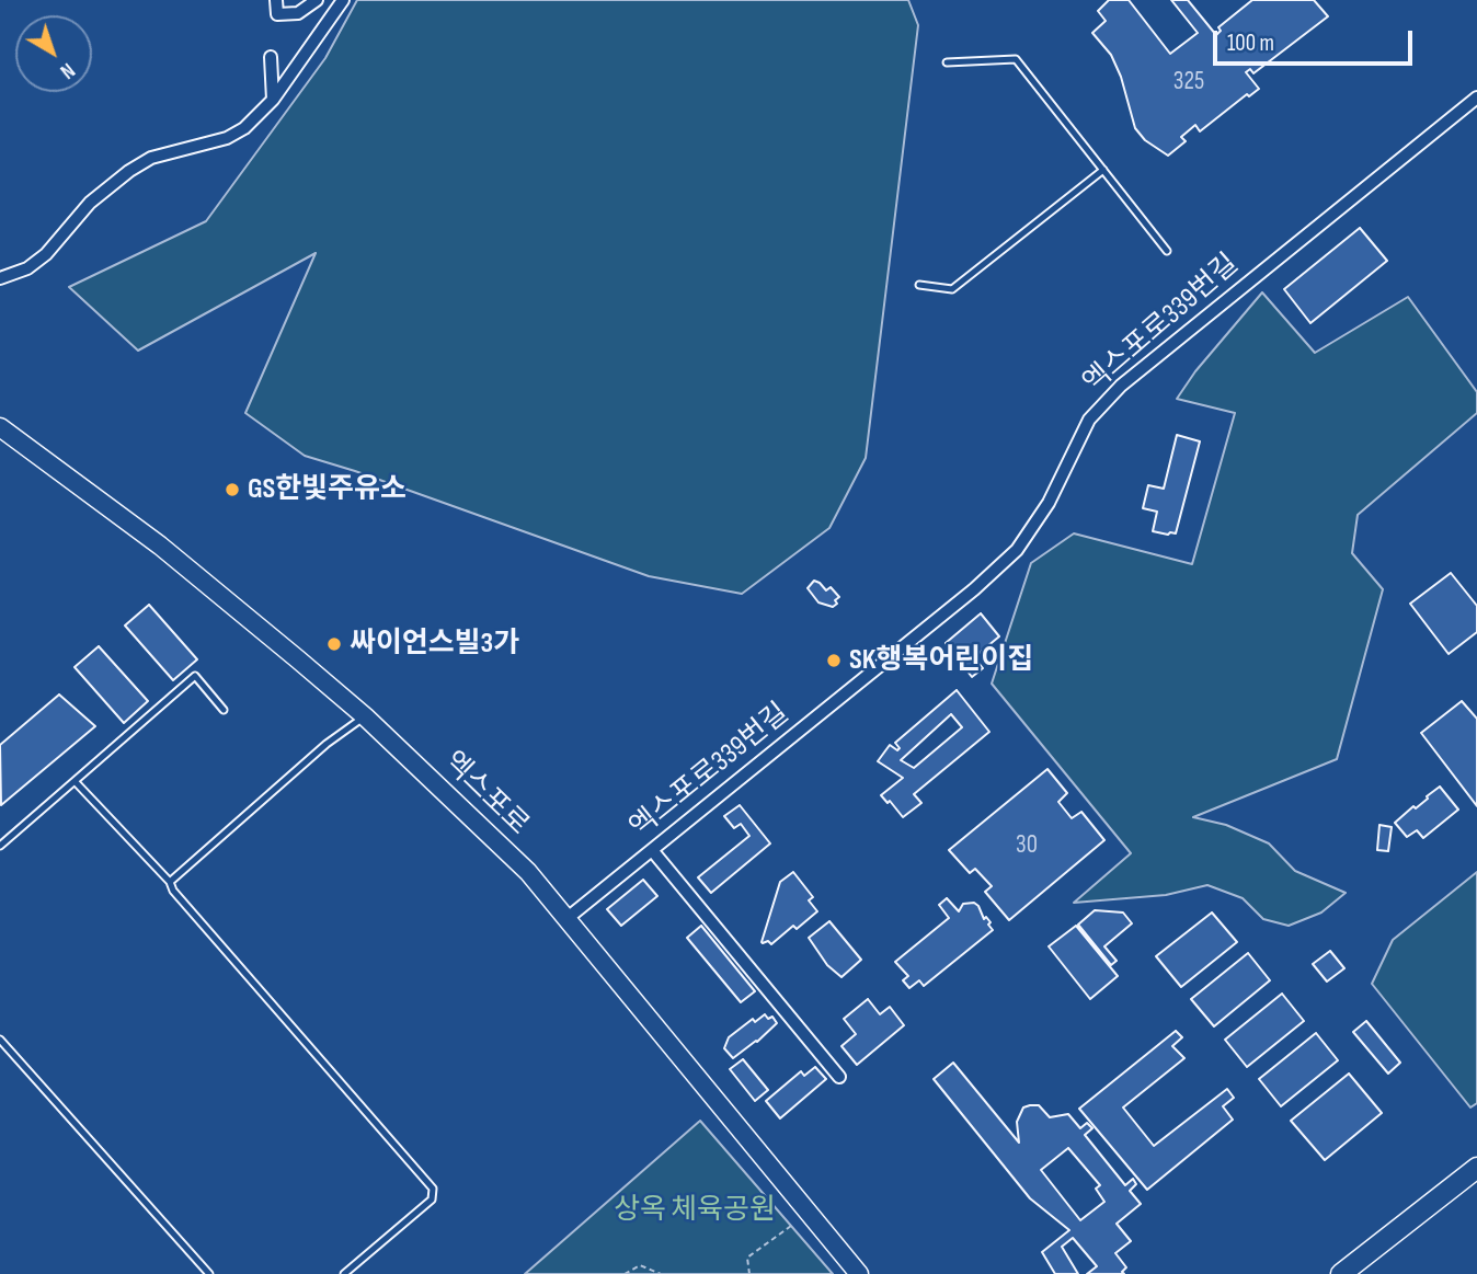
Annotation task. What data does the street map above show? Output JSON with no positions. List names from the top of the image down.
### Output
{
  "streets": {
    "main road": ["엑스포로"],
    "street": ["엑스포로339번길"]
  },
  "crossings": [
    ["엑스포로339번길", "엑스포로"]
  ],
  "parks": ["상옥 체육공원"],
  "places": ["GS한빛주유소", "싸이언스빌3가", "SK행복어린이집"],
  "house_numbers": ["325", "30"],
  "scale_bar": "100 m",
  "north": "bottom right"
}
